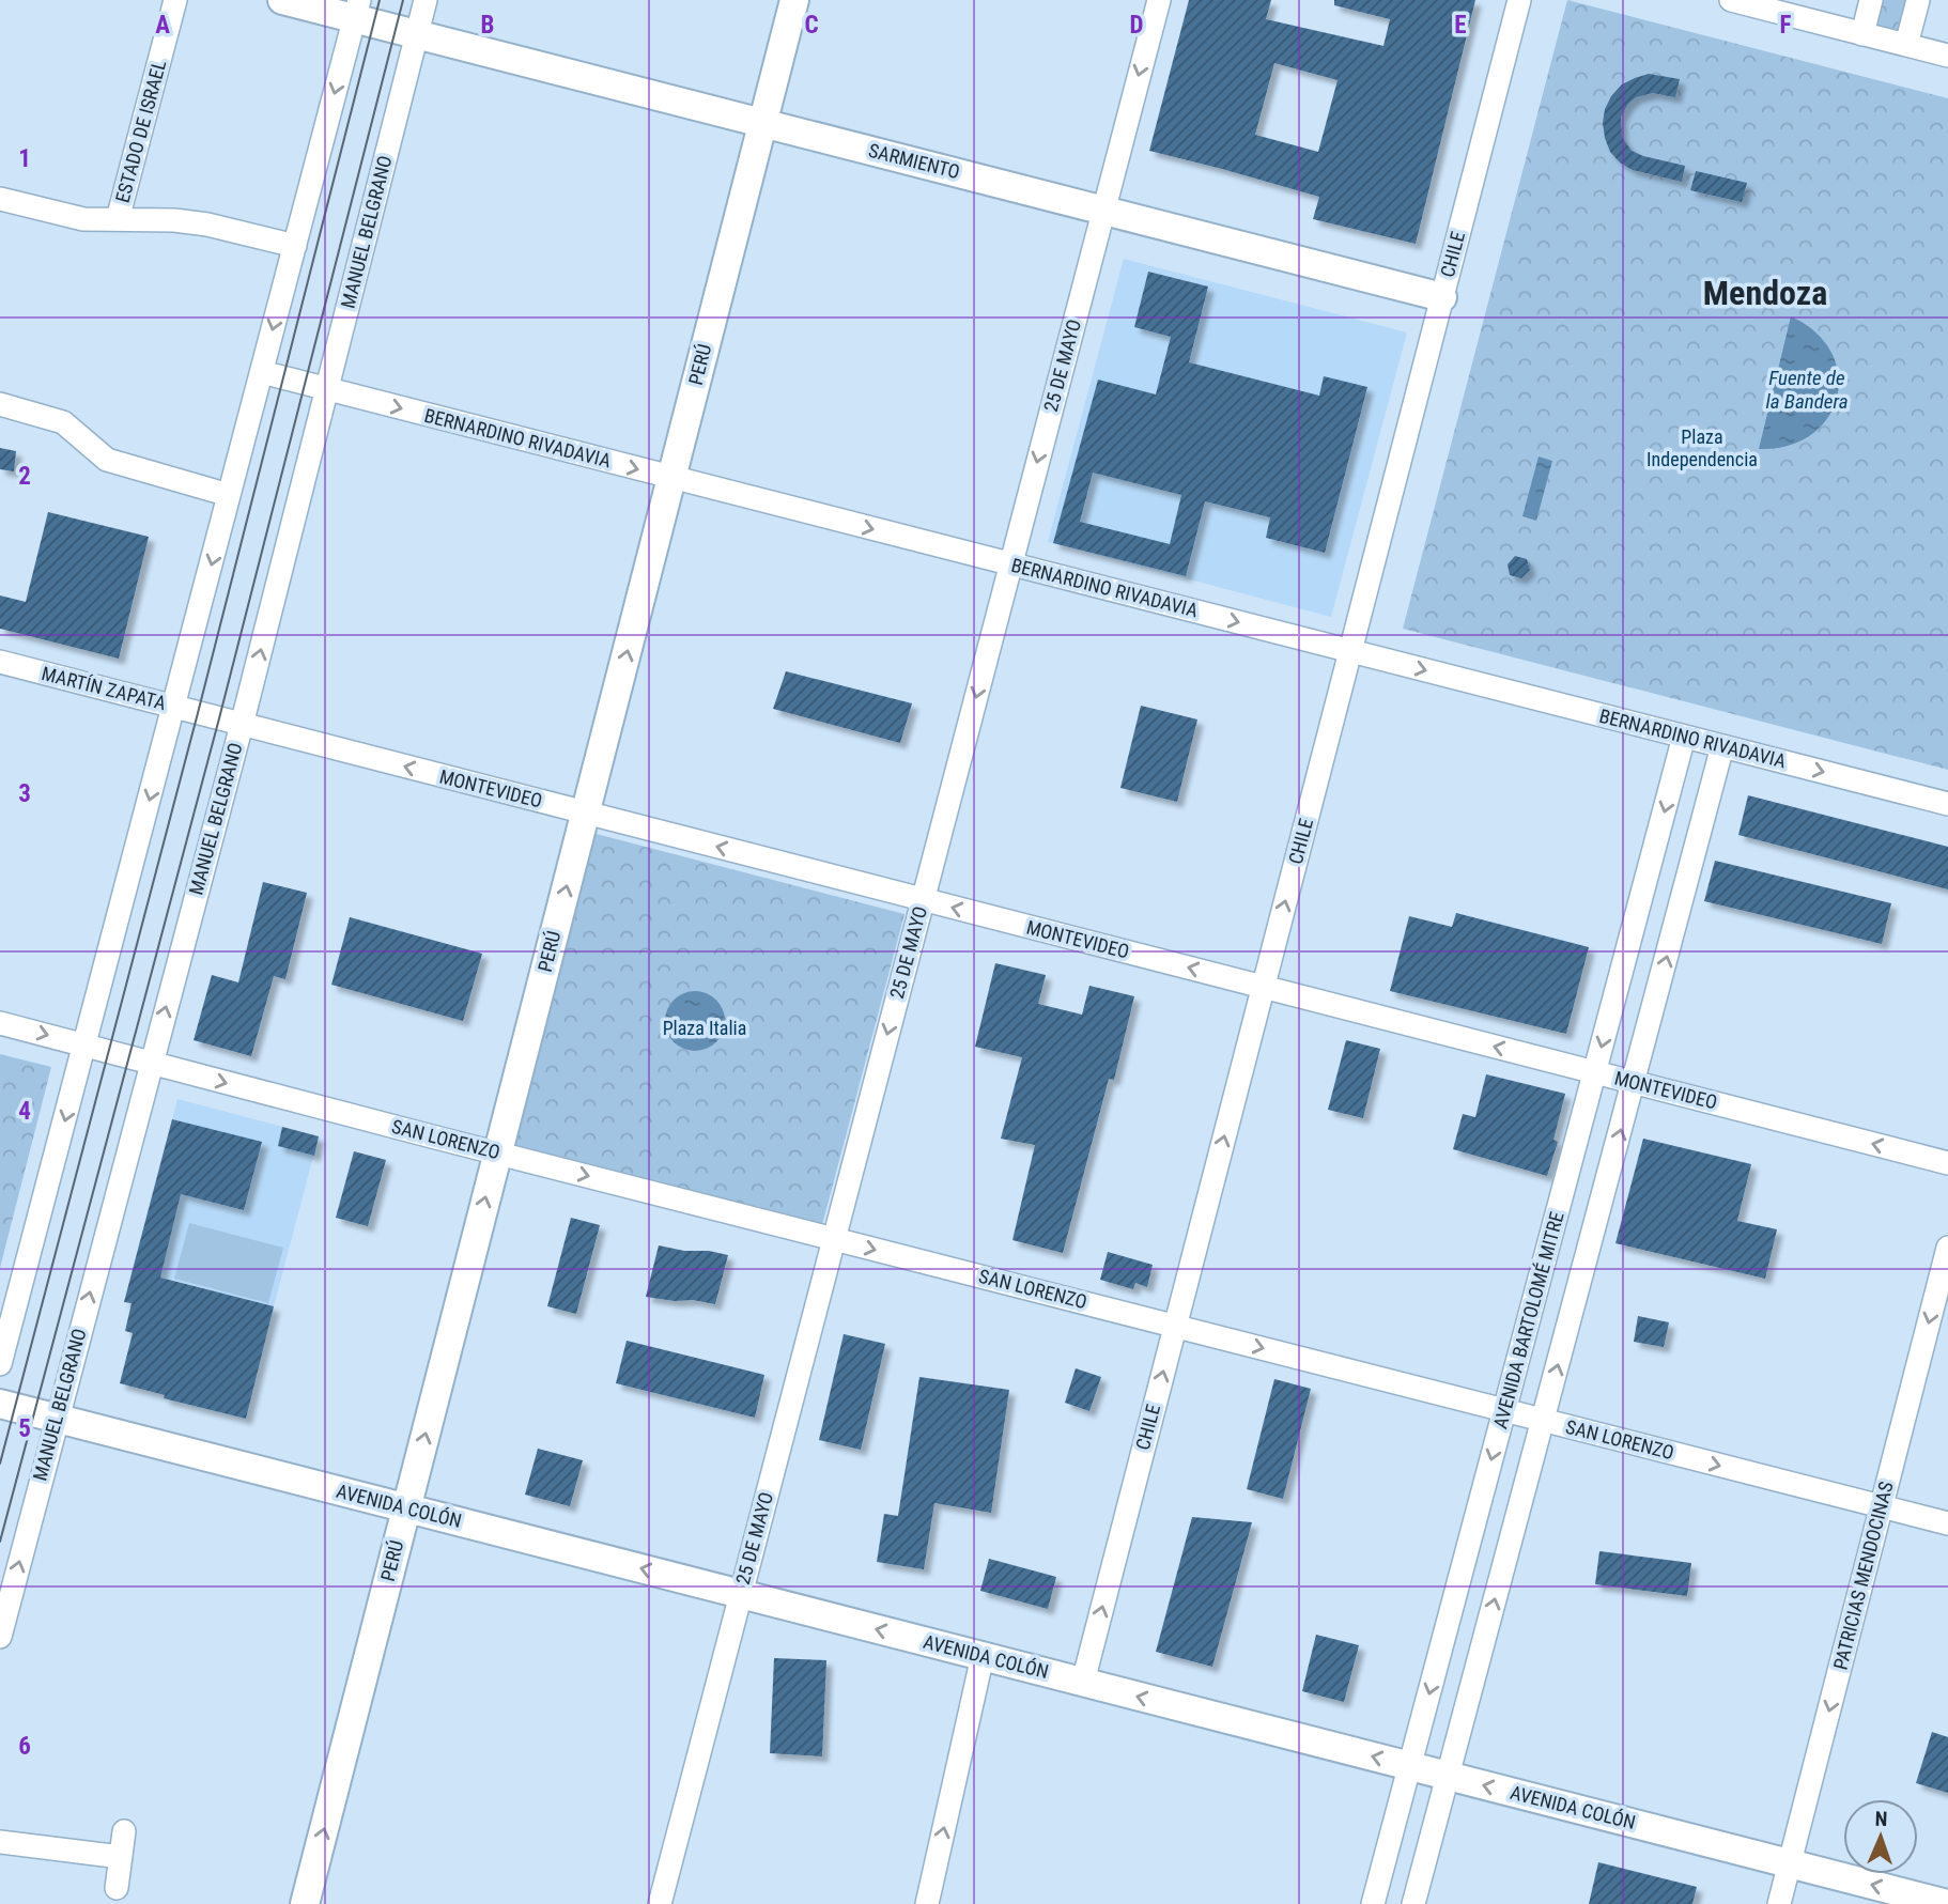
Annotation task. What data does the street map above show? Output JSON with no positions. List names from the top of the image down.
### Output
{
  "streets": {
    "main road": ["SARMIENTO", "PERÚ", "AVENIDA COLÓN"],
    "street": [
      "ESTADO DE ISRAEL",
      "MANUEL BELGRANO",
      "CHILE",
      "25 DE MAYO",
      "BERNARDINO RIVADAVIA",
      "MARTÍN ZAPATA",
      "MONTEVIDEO",
      "SAN LORENZO",
      "AVENIDA BARTOLOMÉ MITRE",
      "PATRICIAS MENDOCINAS"
    ]
  },
  "crossings": [
    ["SARMIENTO", "MANUEL BELGRANO"],
    ["SARMIENTO", "CHILE"],
    ["SARMIENTO", "PERÚ"],
    ["SARMIENTO", "25 DE MAYO"],
    ["MANUEL BELGRANO", "BERNARDINO RIVADAVIA"],
    ["MANUEL BELGRANO", "MONTEVIDEO"],
    ["MANUEL BELGRANO", "SAN LORENZO"],
    ["MANUEL BELGRANO", "AVENIDA COLÓN"],
    ["CHILE", "BERNARDINO RIVADAVIA"],
    ["CHILE", "MONTEVIDEO"],
    ["CHILE", "SAN LORENZO"],
    ["CHILE", "AVENIDA COLÓN"],
    ["PERÚ", "BERNARDINO RIVADAVIA"],
    ["PERÚ", "MONTEVIDEO"],
    ["PERÚ", "SAN LORENZO"],
    ["PERÚ", "AVENIDA COLÓN"],
    ["25 DE MAYO", "BERNARDINO RIVADAVIA"],
    ["25 DE MAYO", "MONTEVIDEO"],
    ["25 DE MAYO", "SAN LORENZO"],
    ["25 DE MAYO", "AVENIDA COLÓN"],
    ["BERNARDINO RIVADAVIA", "AVENIDA BARTOLOMÉ MITRE"],
    ["MARTÍN ZAPATA", "MONTEVIDEO"],
    ["MONTEVIDEO", "AVENIDA BARTOLOMÉ MITRE"],
    ["SAN LORENZO", "AVENIDA BARTOLOMÉ MITRE"],
    ["SAN LORENZO", "PATRICIAS MENDOCINAS"],
    ["AVENIDA BARTOLOMÉ MITRE", "AVENIDA COLÓN"],
    ["AVENIDA COLÓN", "PATRICIAS MENDOCINAS"]
  ],
  "one_way": [
    "CHILE",
    "PERÚ",
    "25 DE MAYO",
    "BERNARDINO RIVADAVIA",
    "MONTEVIDEO",
    "SAN LORENZO",
    "AVENIDA COLÓN",
    "PATRICIAS MENDOCINAS"
  ],
  "districts": ["Mendoza"],
  "water": ["Fuente de la Bandera"],
  "parks": ["Plaza Independencia", "Plaza Italia"],
  "north": "top",
  "grid": {
    "columns": [
      "A",
      "B",
      "C",
      "D",
      "E",
      "F"
    ],
    "rows": [
      "1",
      "2",
      "3",
      "4",
      "5",
      "6"
    ]
  }
}
